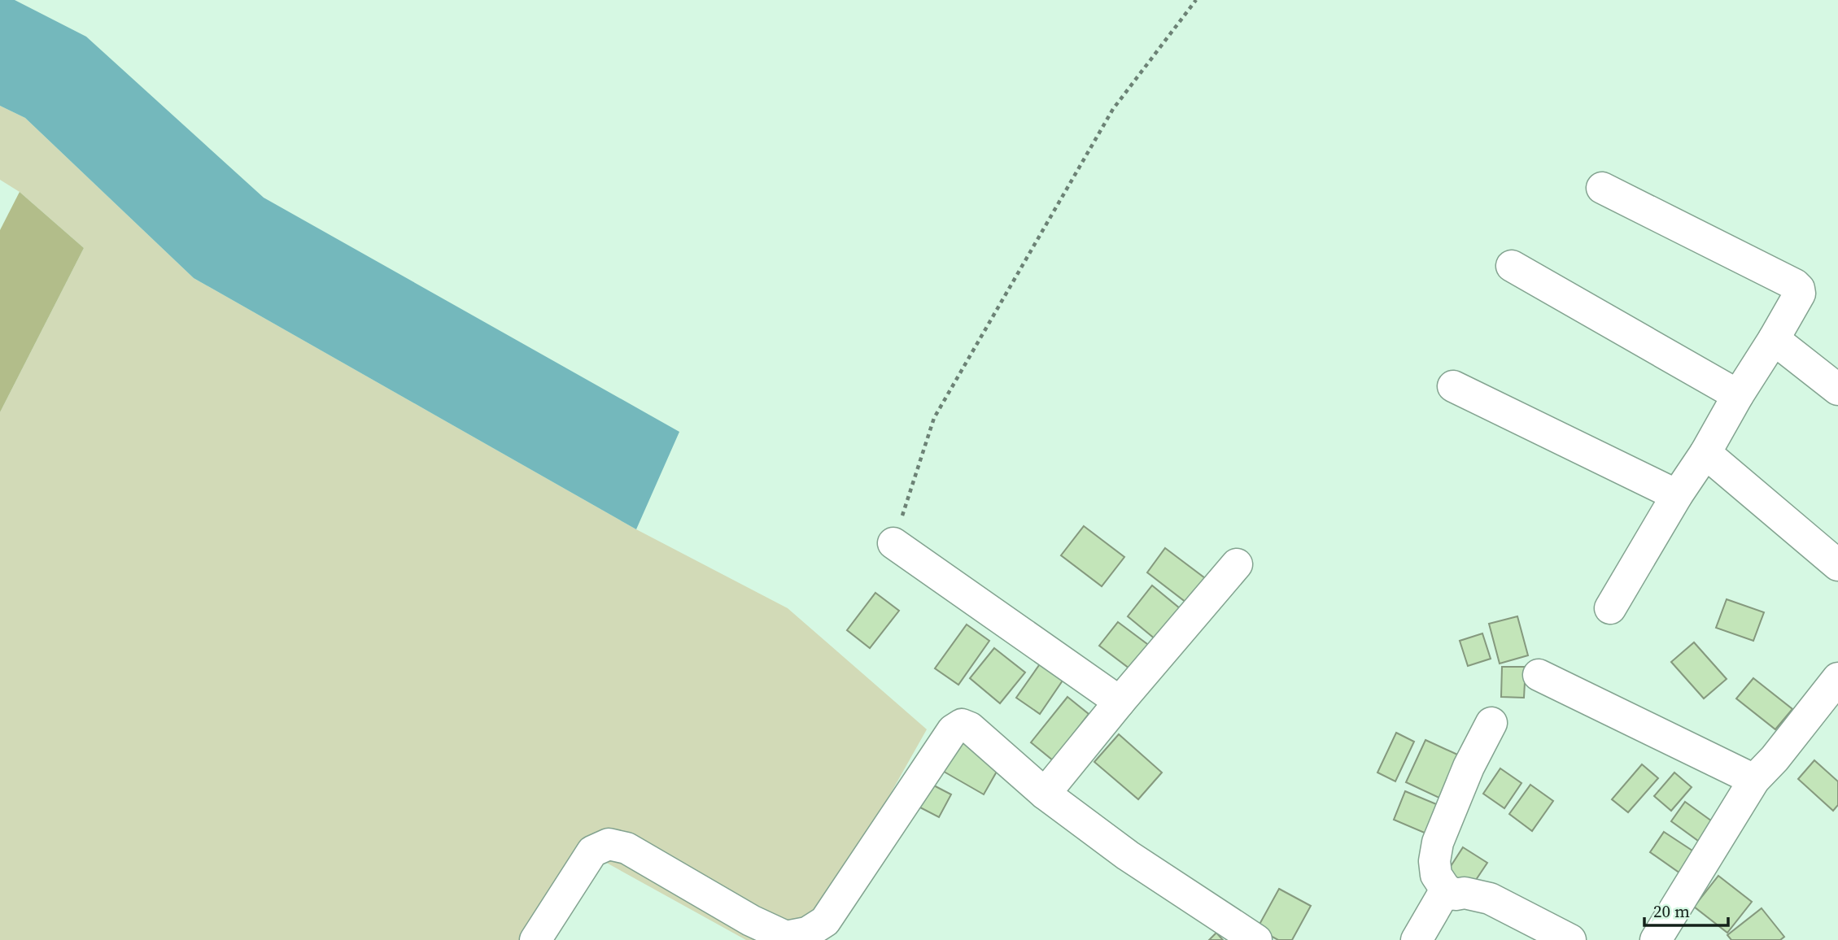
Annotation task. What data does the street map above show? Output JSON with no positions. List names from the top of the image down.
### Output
{
  "scale_bar": "20 m"
}
